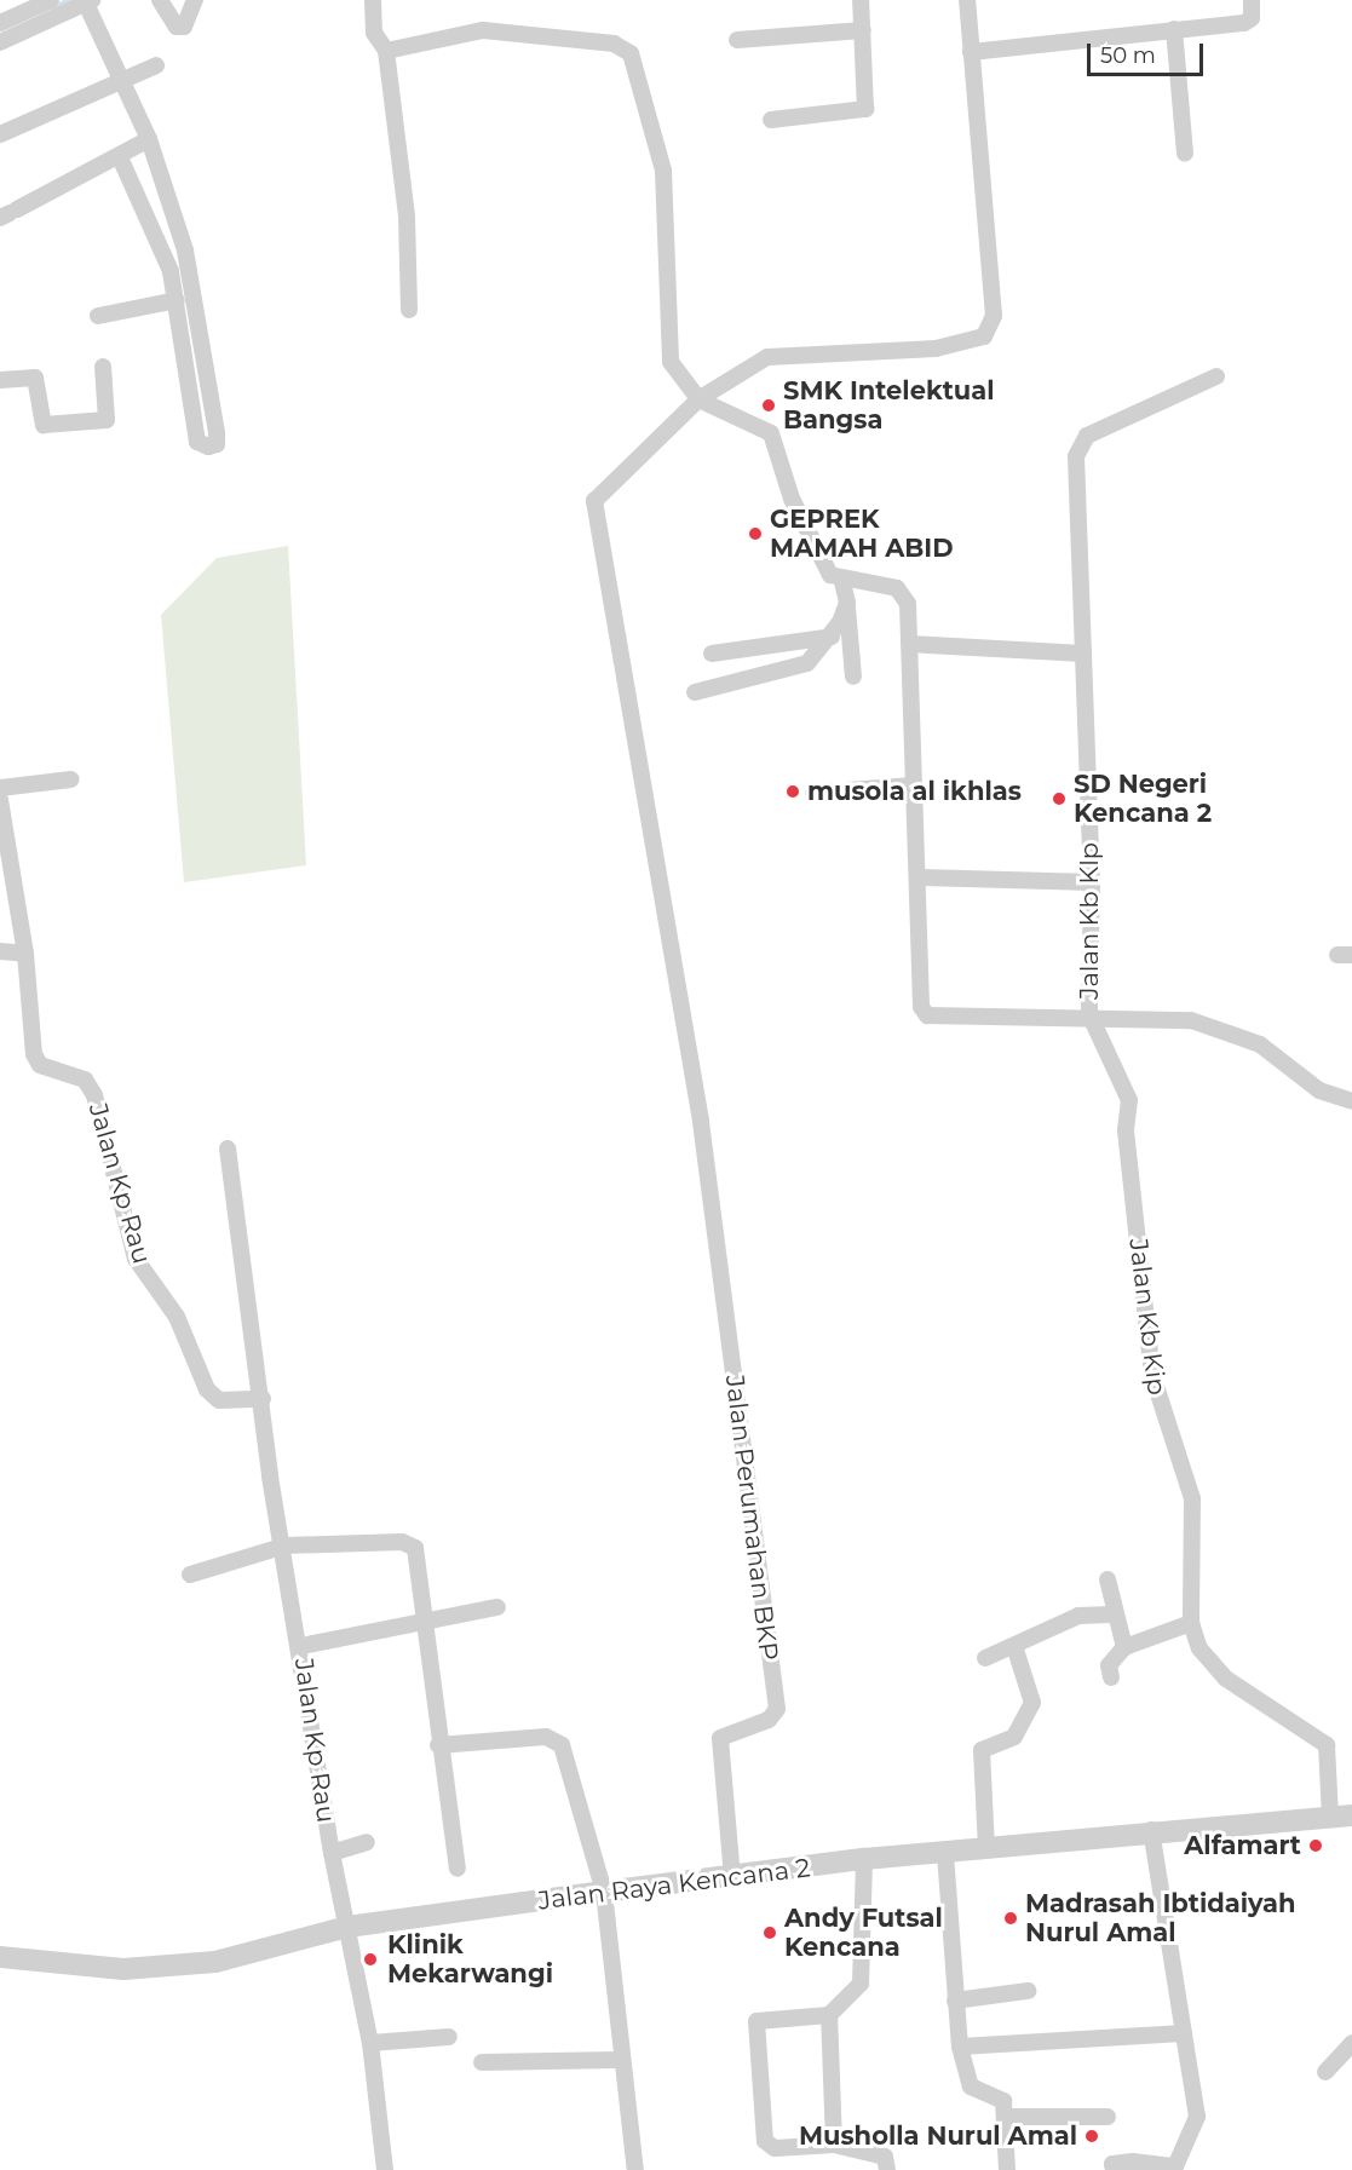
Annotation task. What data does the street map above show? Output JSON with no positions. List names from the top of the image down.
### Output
{
  "streets": {
    "street": [
      "Jalan Kb Klp",
      "Jalan Kp Rau",
      "Jalan Kb Kip",
      "Jalan Perumahan BKP",
      "Jalan Raya Kencana 2"
    ]
  },
  "crossings": [
    ["Jalan Kb Klp", "Jalan Kb Kip"],
    ["Jalan Kp Rau", "Jalan Raya Kencana 2"],
    ["Jalan Perumahan BKP", "Jalan Raya Kencana 2"]
  ],
  "places": [
    "SMK Intelektual Bangsa",
    "GEPREK MAMAH ABID",
    "musola al ikhlas",
    "SD Negeri Kencana 2",
    "Alfamart",
    "Madrasah Ibtidaiyah Nurul Amal",
    "Andy Futsal Kencana",
    "Klinik Mekarwangi",
    "Musholla Nurul Amal"
  ],
  "scale_bar": "50 m"
}
